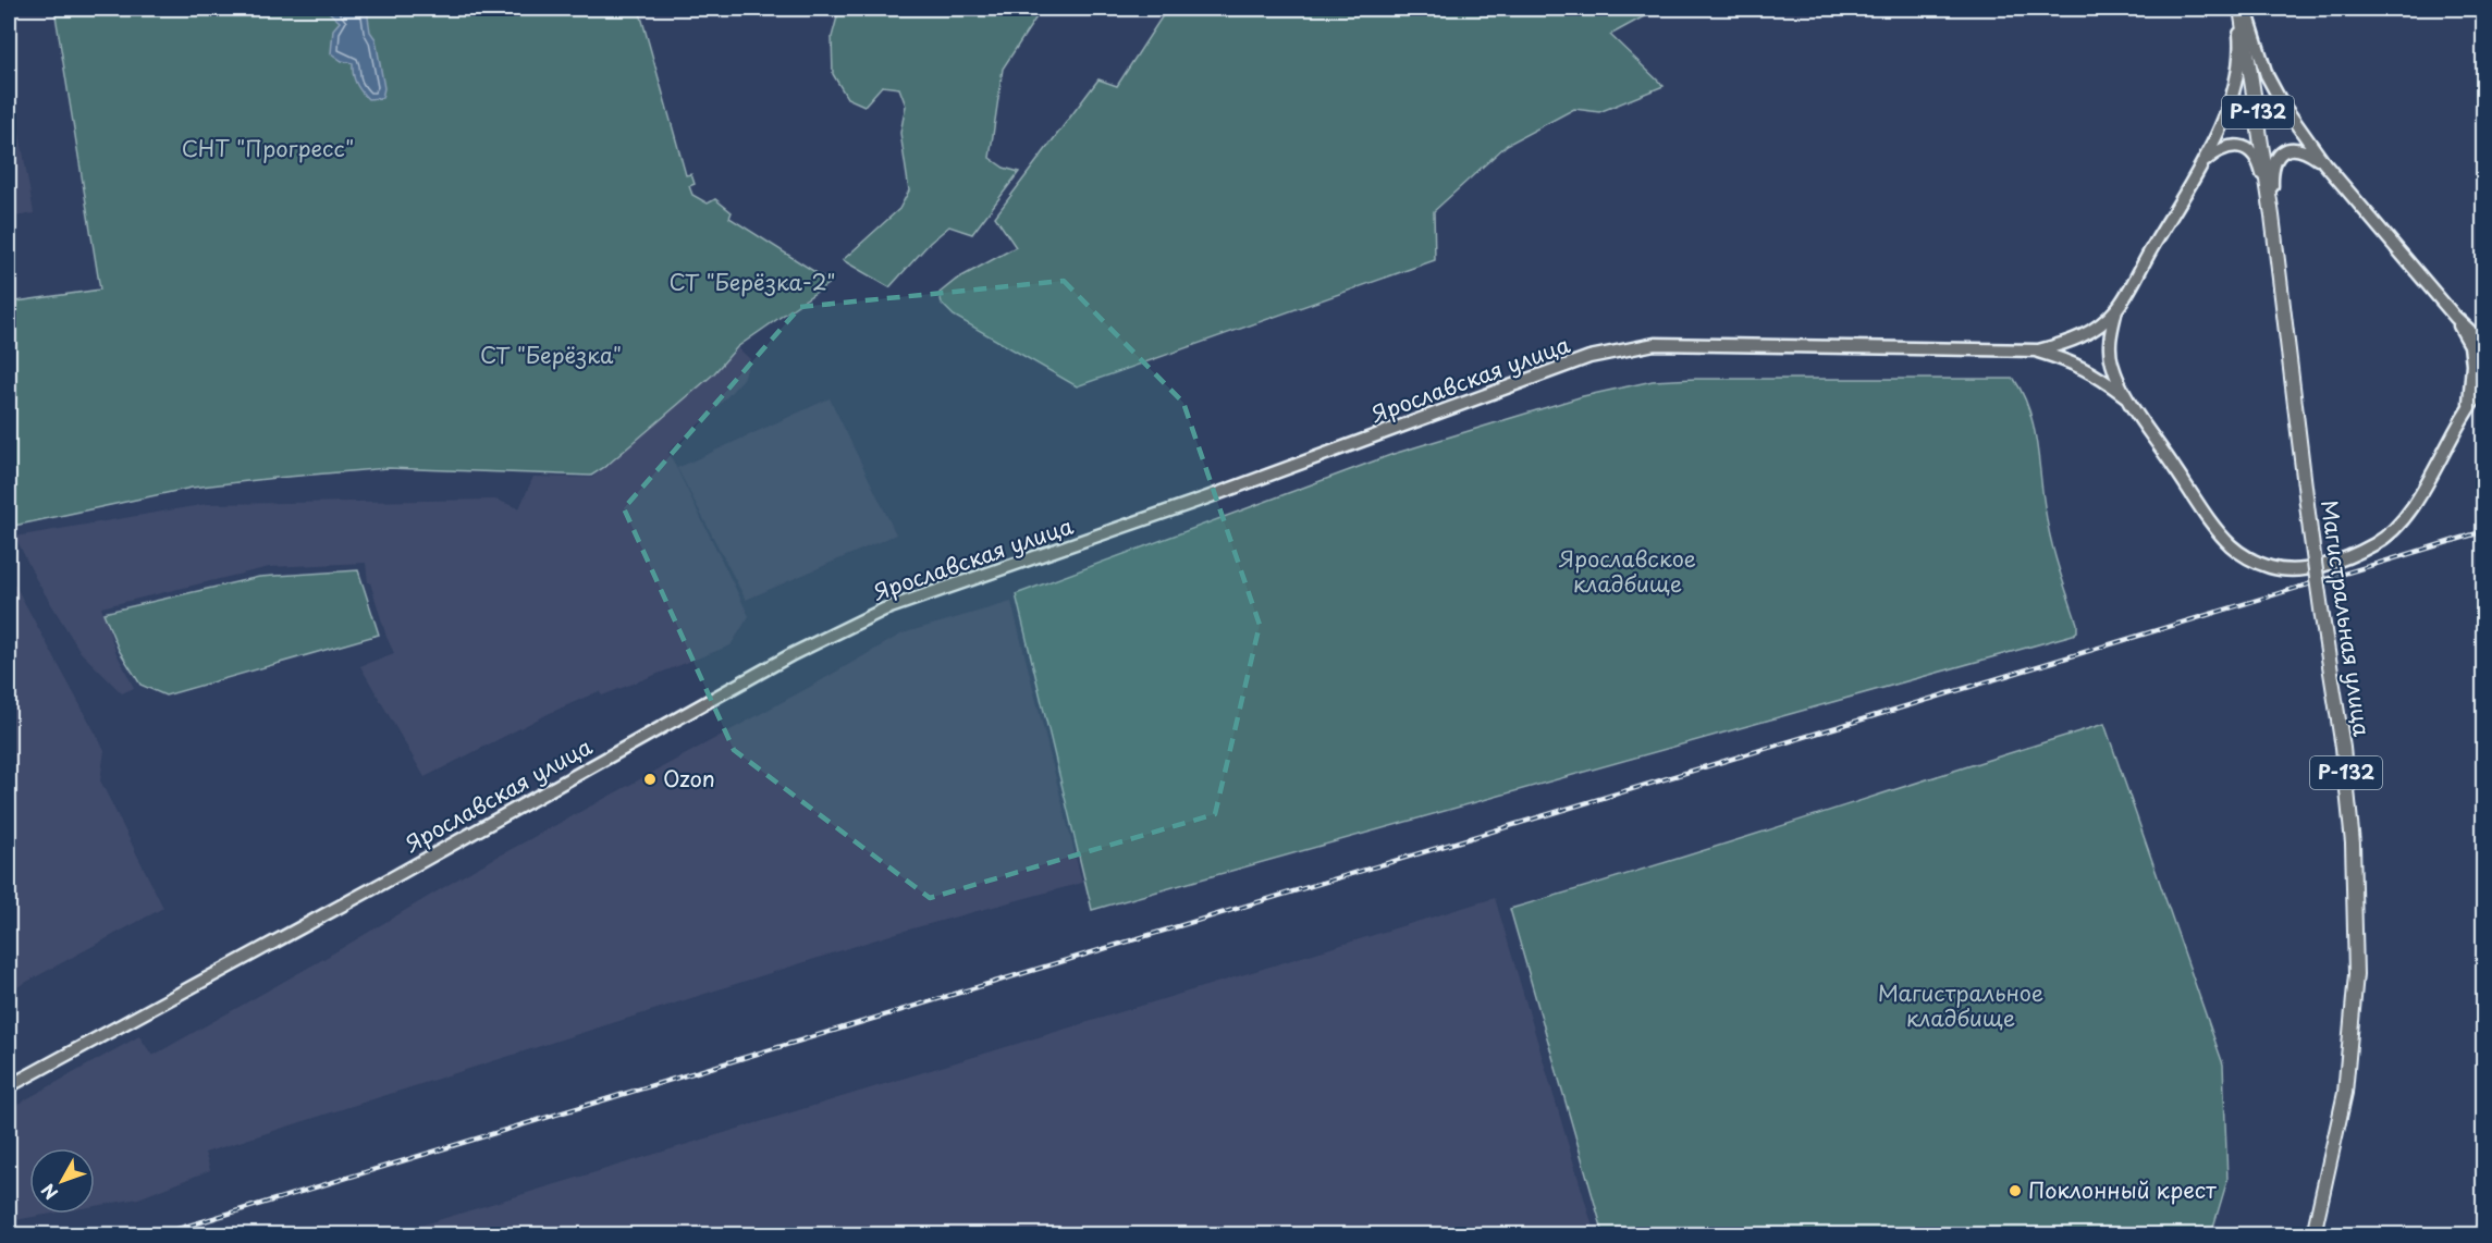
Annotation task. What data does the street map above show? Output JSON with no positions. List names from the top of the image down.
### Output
{
  "streets": {
    "highway": ["Р-132", "Магистральная улица"],
    "main road": ["Ярославская улица"]
  },
  "parks": [
    "СНТ \"Прогресс\"",
    "СТ \"Берёзка-2\"",
    "СТ \"Берёзка\"",
    "Ярославское кладбище",
    "Магистральное кладбище"
  ],
  "places": ["Ozon", "Поклонный крест"],
  "north": "bottom left"
}
